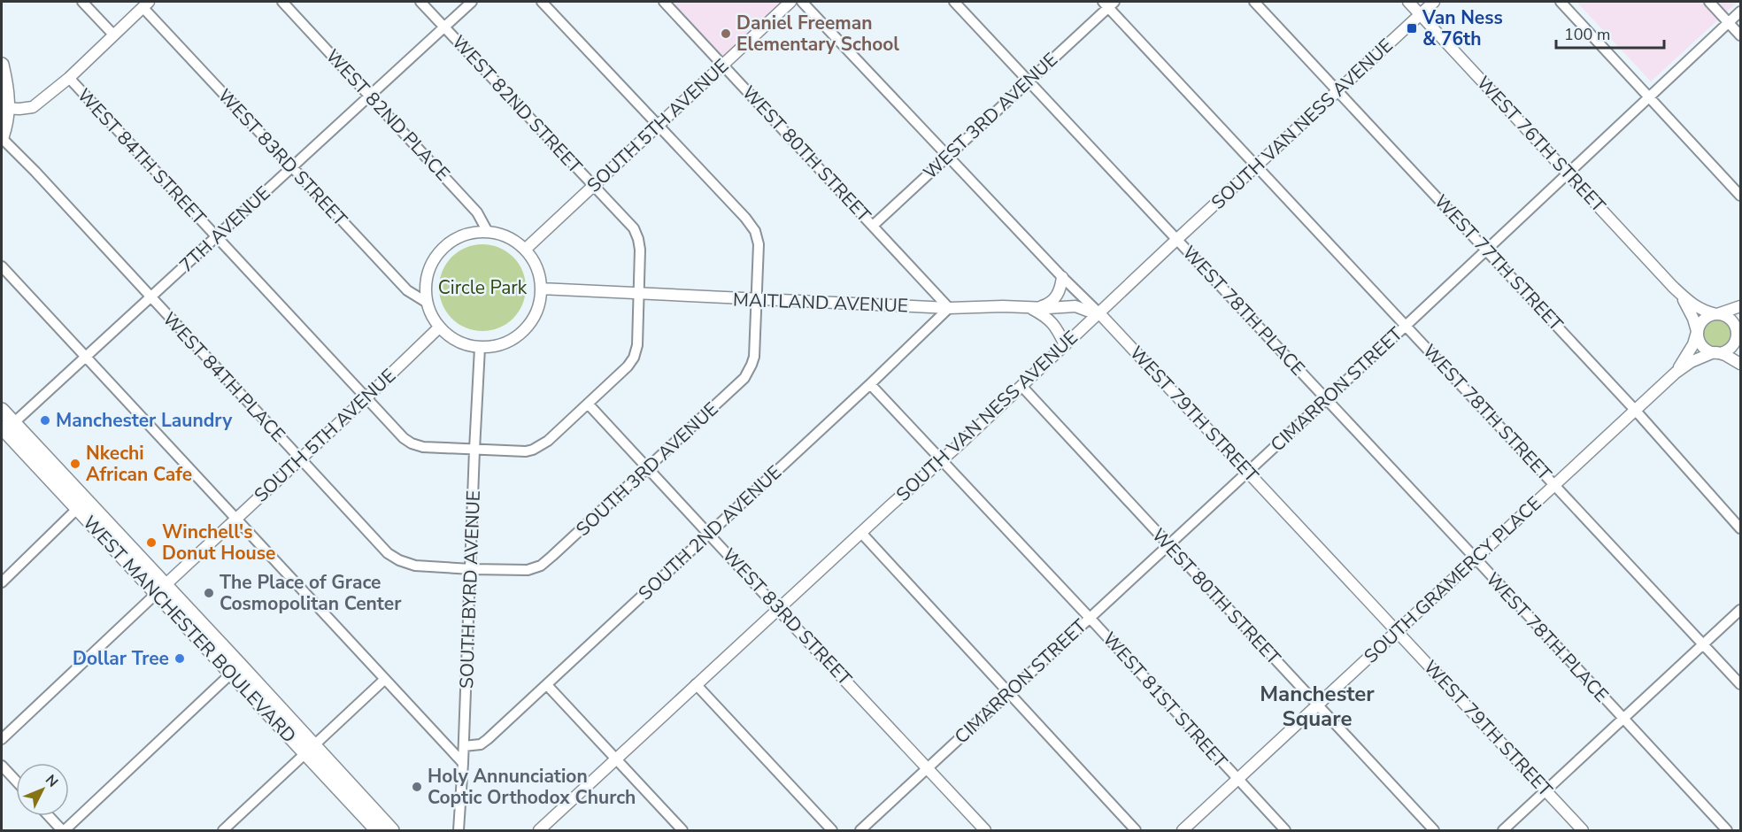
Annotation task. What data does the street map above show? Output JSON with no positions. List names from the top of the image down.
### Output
{
  "streets": {
    "main road": ["WEST MANCHESTER BOULEVARD"],
    "street": [
      "WEST 82ND STREET",
      "WEST 82ND PLACE",
      "WEST 3RD AVENUE",
      "SOUTH VAN NESS AVENUE",
      "SOUTH 5TH AVENUE",
      "WEST 76TH STREET",
      "WEST 80TH STREET",
      "WEST 84TH STREET",
      "WEST 83RD STREET",
      "7TH AVENUE",
      "WEST 77TH STREET",
      "MAITLAND AVENUE",
      "WEST 78TH PLACE",
      "WEST 84TH PLACE",
      "CIMARRON STREET",
      "WEST 78TH STREET",
      "WEST 79TH STREET",
      "SOUTH 3RD AVENUE",
      "SOUTH 2ND AVENUE",
      "SOUTH GRAMERCY PLACE",
      "SOUTH BYRD AVENUE",
      "WEST 81ST STREET"
    ]
  },
  "crossings": [
    ["WEST 82ND STREET", "SOUTH 5TH AVENUE"],
    ["WEST 82ND STREET", "WEST 84TH STREET"],
    ["WEST 82ND STREET", "WEST 83RD STREET"],
    ["WEST 82ND STREET", "7TH AVENUE"],
    ["WEST 82ND STREET", "MAITLAND AVENUE"],
    ["WEST 82ND PLACE", "SOUTH 5TH AVENUE"],
    ["WEST 82ND PLACE", "WEST 83RD STREET"],
    ["WEST 82ND PLACE", "7TH AVENUE"],
    ["WEST 82ND PLACE", "MAITLAND AVENUE"],
    ["WEST 82ND PLACE", "SOUTH BYRD AVENUE"],
    ["WEST 3RD AVENUE", "WEST 80TH STREET"],
    ["WEST 3RD AVENUE", "WEST 78TH PLACE"],
    ["WEST 3RD AVENUE", "WEST 78TH STREET"],
    ["WEST 3RD AVENUE", "WEST 79TH STREET"],
    ["SOUTH VAN NESS AVENUE", "WEST 76TH STREET"],
    ["SOUTH VAN NESS AVENUE", "WEST 80TH STREET"],
    ["SOUTH VAN NESS AVENUE", "WEST 83RD STREET"],
    ["SOUTH VAN NESS AVENUE", "WEST 77TH STREET"],
    ["SOUTH VAN NESS AVENUE", "MAITLAND AVENUE"],
    ["SOUTH VAN NESS AVENUE", "WEST 78TH PLACE"],
    ["SOUTH VAN NESS AVENUE", "WEST 78TH STREET"],
    ["SOUTH VAN NESS AVENUE", "WEST 79TH STREET"],
    ["SOUTH VAN NESS AVENUE", "WEST 81ST STREET"],
    ["SOUTH 5TH AVENUE", "WEST 80TH STREET"],
    ["SOUTH 5TH AVENUE", "WEST 84TH STREET"],
    ["SOUTH 5TH AVENUE", "WEST 83RD STREET"],
    ["SOUTH 5TH AVENUE", "MAITLAND AVENUE"],
    ["SOUTH 5TH AVENUE", "WEST 84TH PLACE"],
    ["SOUTH 5TH AVENUE", "SOUTH BYRD AVENUE"],
    ["SOUTH 5TH AVENUE", "WEST MANCHESTER BOULEVARD"],
    ["WEST 76TH STREET", "CIMARRON STREET"],
    ["WEST 76TH STREET", "SOUTH GRAMERCY PLACE"],
    ["WEST 80TH STREET", "MAITLAND AVENUE"],
    ["WEST 80TH STREET", "CIMARRON STREET"],
    ["WEST 80TH STREET", "SOUTH 2ND AVENUE"],
    ["WEST 80TH STREET", "SOUTH GRAMERCY PLACE"],
    ["WEST 84TH STREET", "WEST 83RD STREET"],
    ["WEST 84TH STREET", "7TH AVENUE"],
    ["WEST 84TH STREET", "SOUTH BYRD AVENUE"],
    ["WEST 83RD STREET", "7TH AVENUE"],
    ["WEST 83RD STREET", "MAITLAND AVENUE"],
    ["WEST 83RD STREET", "CIMARRON STREET"],
    ["WEST 83RD STREET", "SOUTH 3RD AVENUE"],
    ["WEST 83RD STREET", "SOUTH 2ND AVENUE"],
    ["WEST 83RD STREET", "SOUTH BYRD AVENUE"],
    ["7TH AVENUE", "WEST 84TH PLACE"],
    ["7TH AVENUE", "WEST MANCHESTER BOULEVARD"],
    ["WEST 77TH STREET", "CIMARRON STREET"],
    ["WEST 77TH STREET", "SOUTH GRAMERCY PLACE"],
    ["MAITLAND AVENUE", "WEST 79TH STREET"],
    ["MAITLAND AVENUE", "SOUTH 3RD AVENUE"],
    ["MAITLAND AVENUE", "SOUTH 2ND AVENUE"],
    ["MAITLAND AVENUE", "SOUTH BYRD AVENUE"],
    ["WEST 78TH PLACE", "CIMARRON STREET"],
    ["WEST 78TH PLACE", "SOUTH GRAMERCY PLACE"],
    ["WEST 84TH PLACE", "SOUTH 3RD AVENUE"],
    ["WEST 84TH PLACE", "SOUTH BYRD AVENUE"],
    ["CIMARRON STREET", "WEST 78TH STREET"],
    ["CIMARRON STREET", "WEST 79TH STREET"],
    ["CIMARRON STREET", "WEST 81ST STREET"],
    ["WEST 78TH STREET", "SOUTH GRAMERCY PLACE"],
    ["WEST 79TH STREET", "SOUTH GRAMERCY PLACE"],
    ["SOUTH 3RD AVENUE", "SOUTH BYRD AVENUE"],
    ["SOUTH 2ND AVENUE", "SOUTH BYRD AVENUE"],
    ["SOUTH 2ND AVENUE", "WEST 81ST STREET"],
    ["SOUTH GRAMERCY PLACE", "WEST 81ST STREET"]
  ],
  "districts": ["Manchester Square"],
  "parks": ["Circle Park"],
  "places": {
    "transit": ["Van Ness & 76th"],
    "other": [
      "Daniel Freeman Elementary School",
      "Manchester Laundry",
      "Nkechi African Cafe",
      "Winchell's Donut House",
      "The Place of Grace Cosmopolitan Center",
      "Dollar Tree",
      "Holy Annunciation Coptic Orthodox Church"
    ]
  },
  "scale_bar": "100 m",
  "north": "top right"
}
